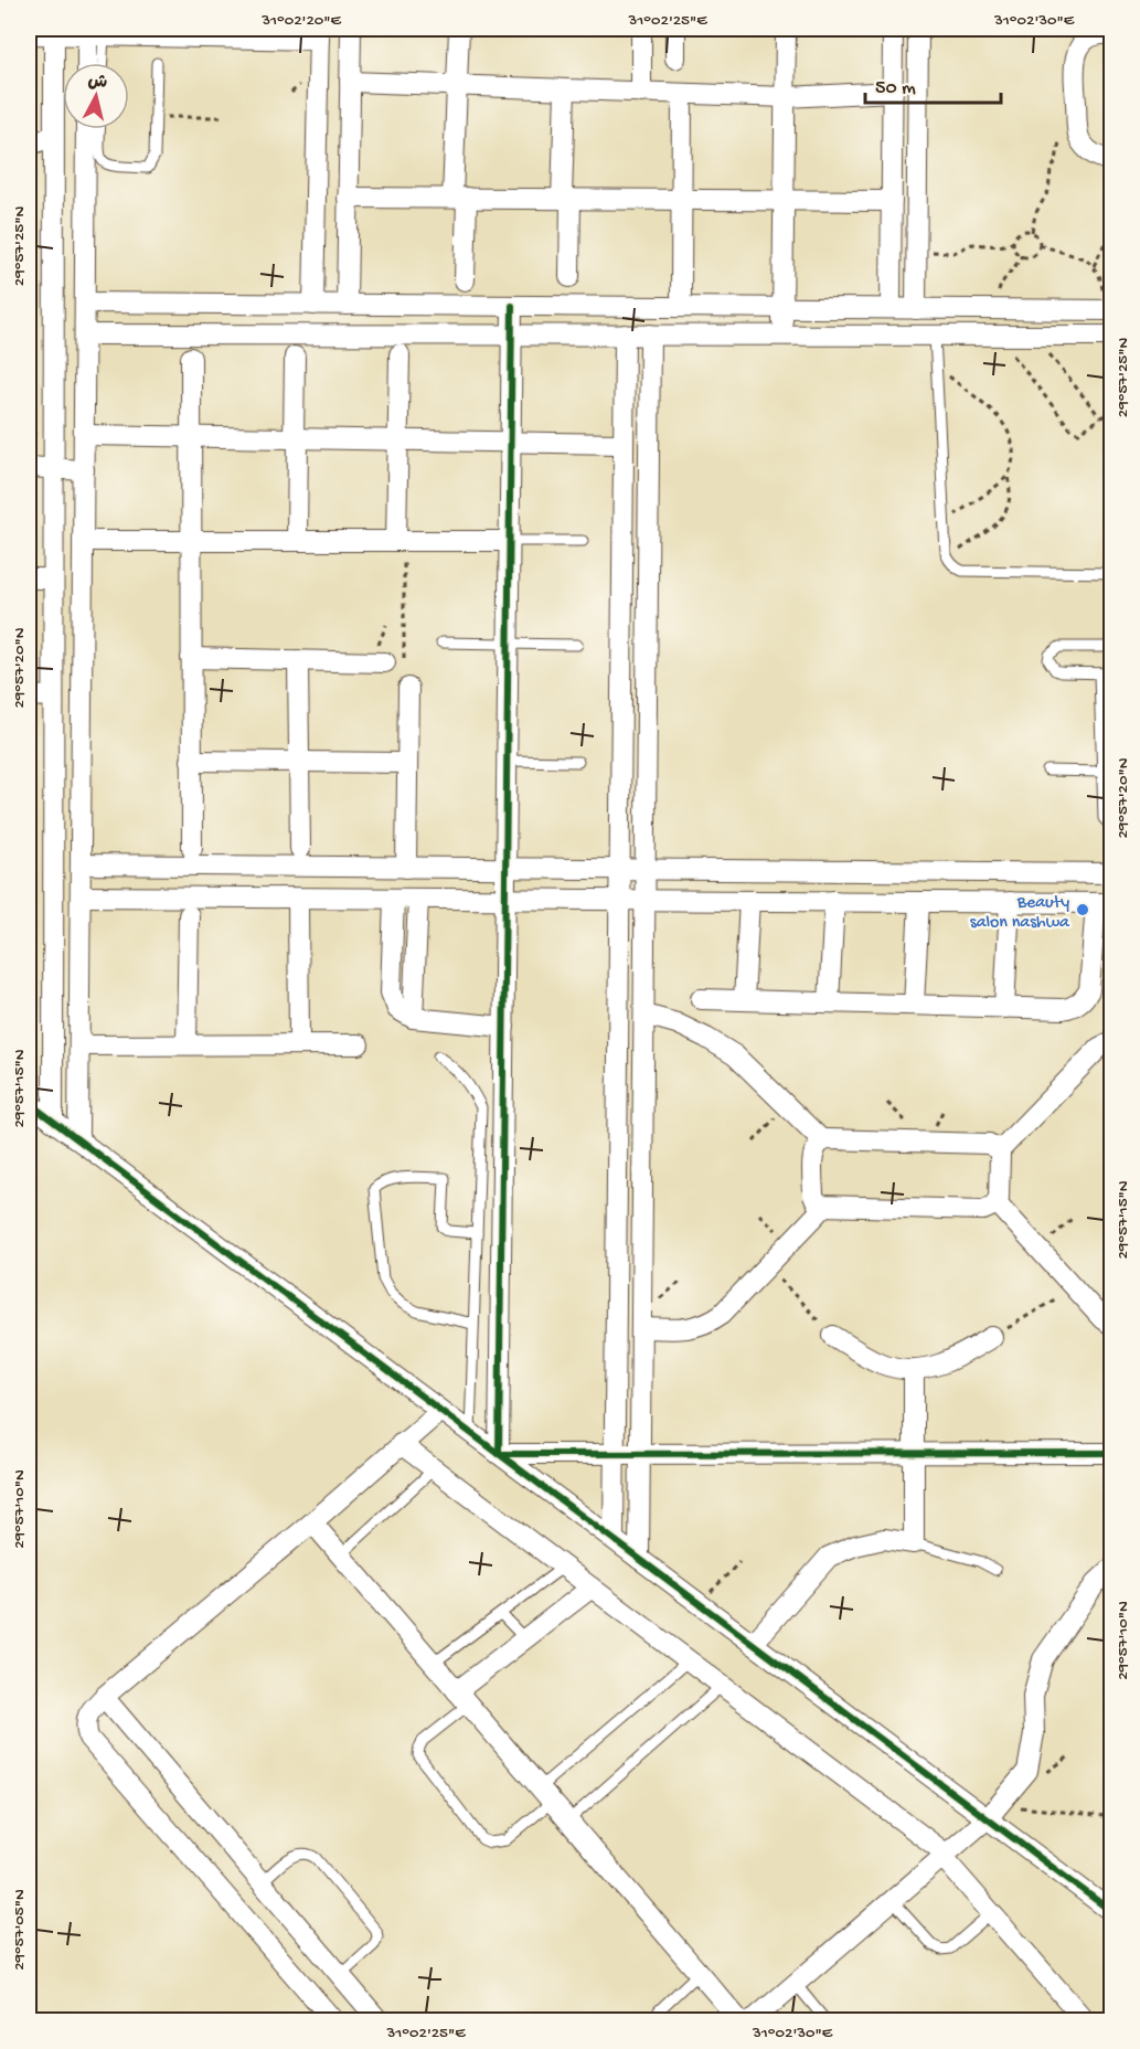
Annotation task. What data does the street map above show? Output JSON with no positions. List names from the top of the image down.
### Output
{
  "places": ["Beauty salon nashwa"],
  "scale_bar": "50 m",
  "north": "top",
  "coordinates": [
    "31°02'20\"E",
    "31°02'25\"E",
    "31°02'30\"E",
    "29°57'25\"N",
    "29°57'20\"N",
    "29°57'15\"N",
    "29°57'10\"N",
    "29°57'05\"N"
  ]
}
